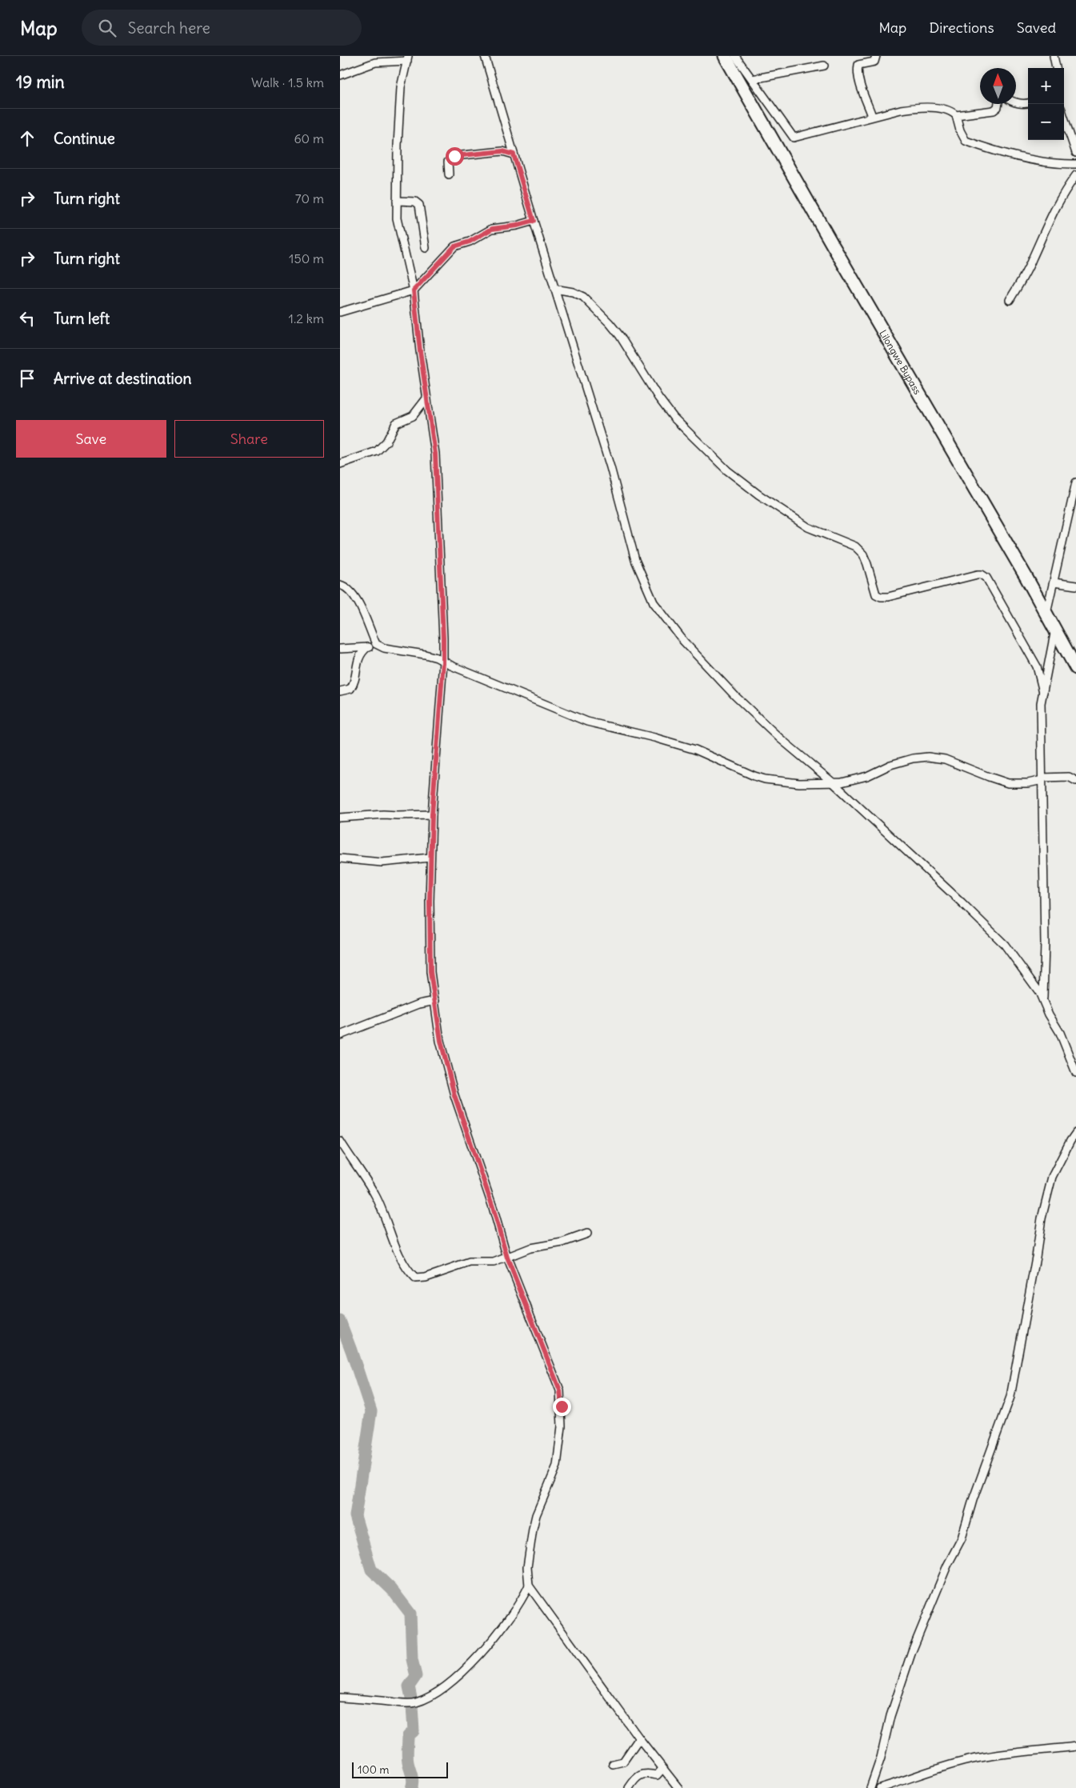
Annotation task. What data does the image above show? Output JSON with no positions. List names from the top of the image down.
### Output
{
  "streets": {
    "main road": ["Lilongwe Bypass"]
  },
  "scale_bar": "100 m",
  "north": "top",
  "page": {
    "header": "Map",
    "search": "Search here",
    "nav": ["Map", "Directions", "Saved"],
    "heading": ["19 min", "Walk · 1.5 km"],
    "map_buttons": ["+", "−"],
    "list": [
      ["Continue", "60 m"],
      ["Turn right", "70 m"],
      ["Turn right", "150 m"],
      ["Turn left", "1.2 km"],
      "Arrive at destination"
    ],
    "buttons": ["Save", "Share"],
    "scale": "100 m"
  }
}
